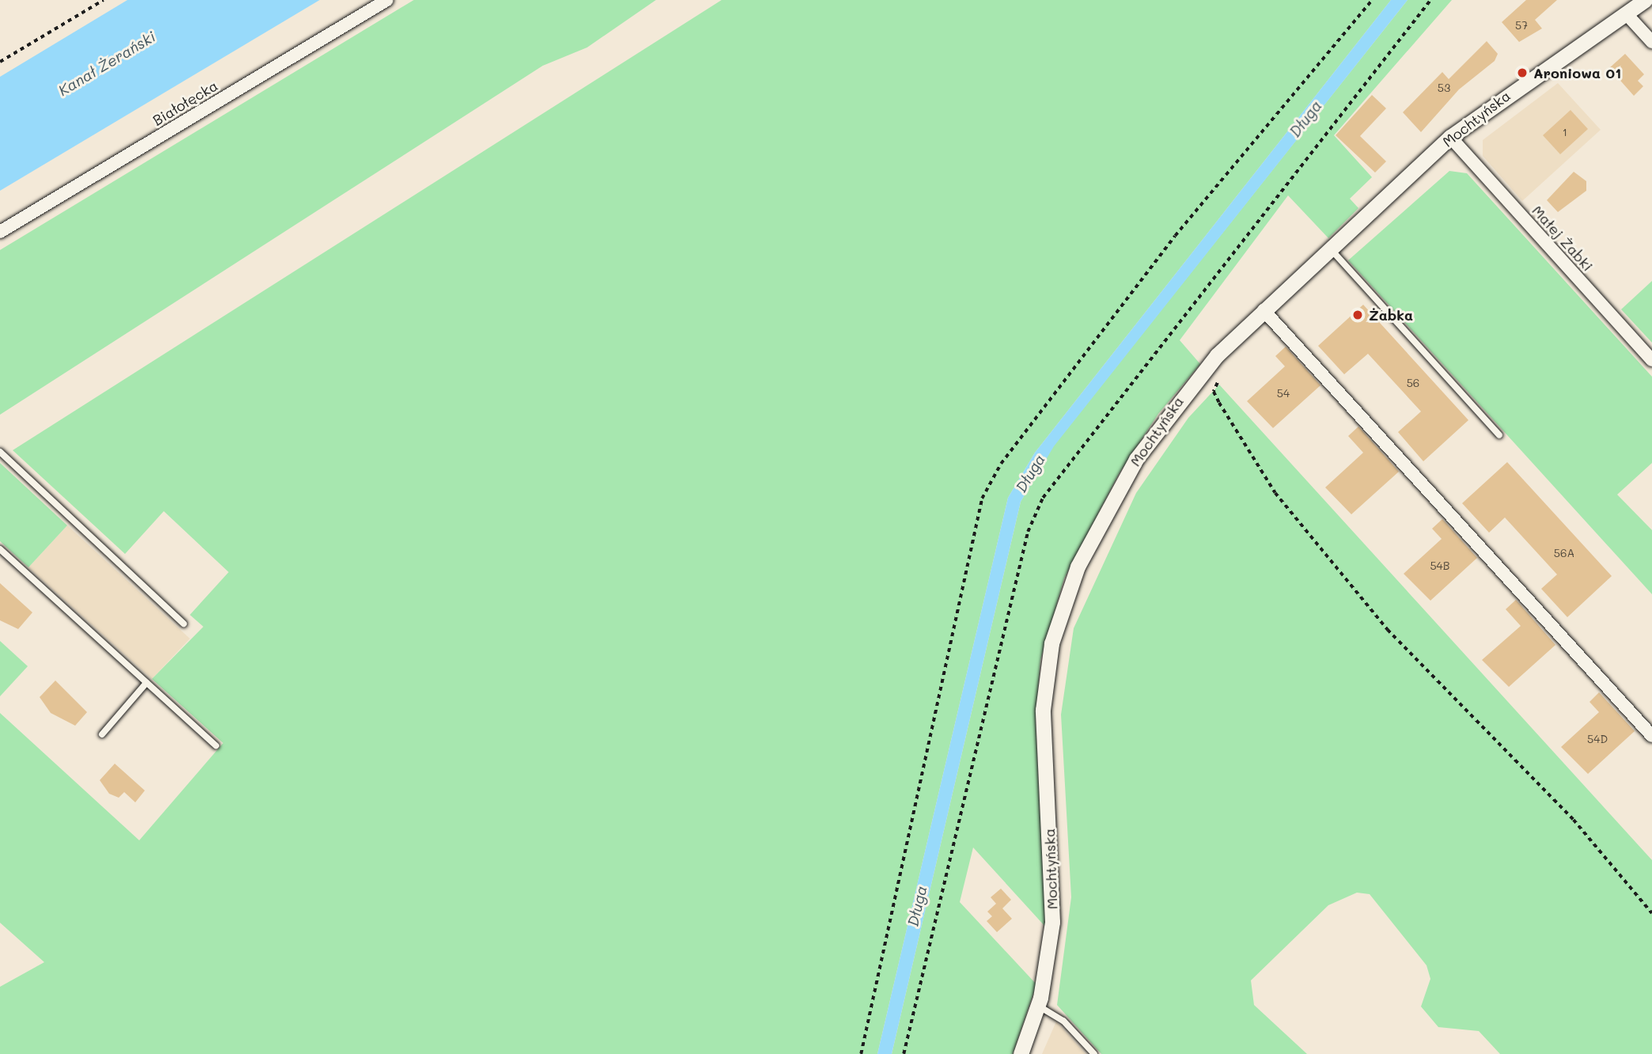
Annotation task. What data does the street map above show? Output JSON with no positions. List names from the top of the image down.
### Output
{
  "streets": {
    "street": ["Białołęcka", "Mochtyńska", "Małej Żabki"]
  },
  "crossings": [
    ["Mochtyńska", "Małej Żabki"]
  ],
  "water": ["Kanał Żerański", "Długa"],
  "places": ["Aroniowa 01", "Żabka"],
  "house_numbers": [
    "57",
    "53",
    "1",
    "56",
    "54",
    "56A",
    "54B",
    "54D"
  ]
}
